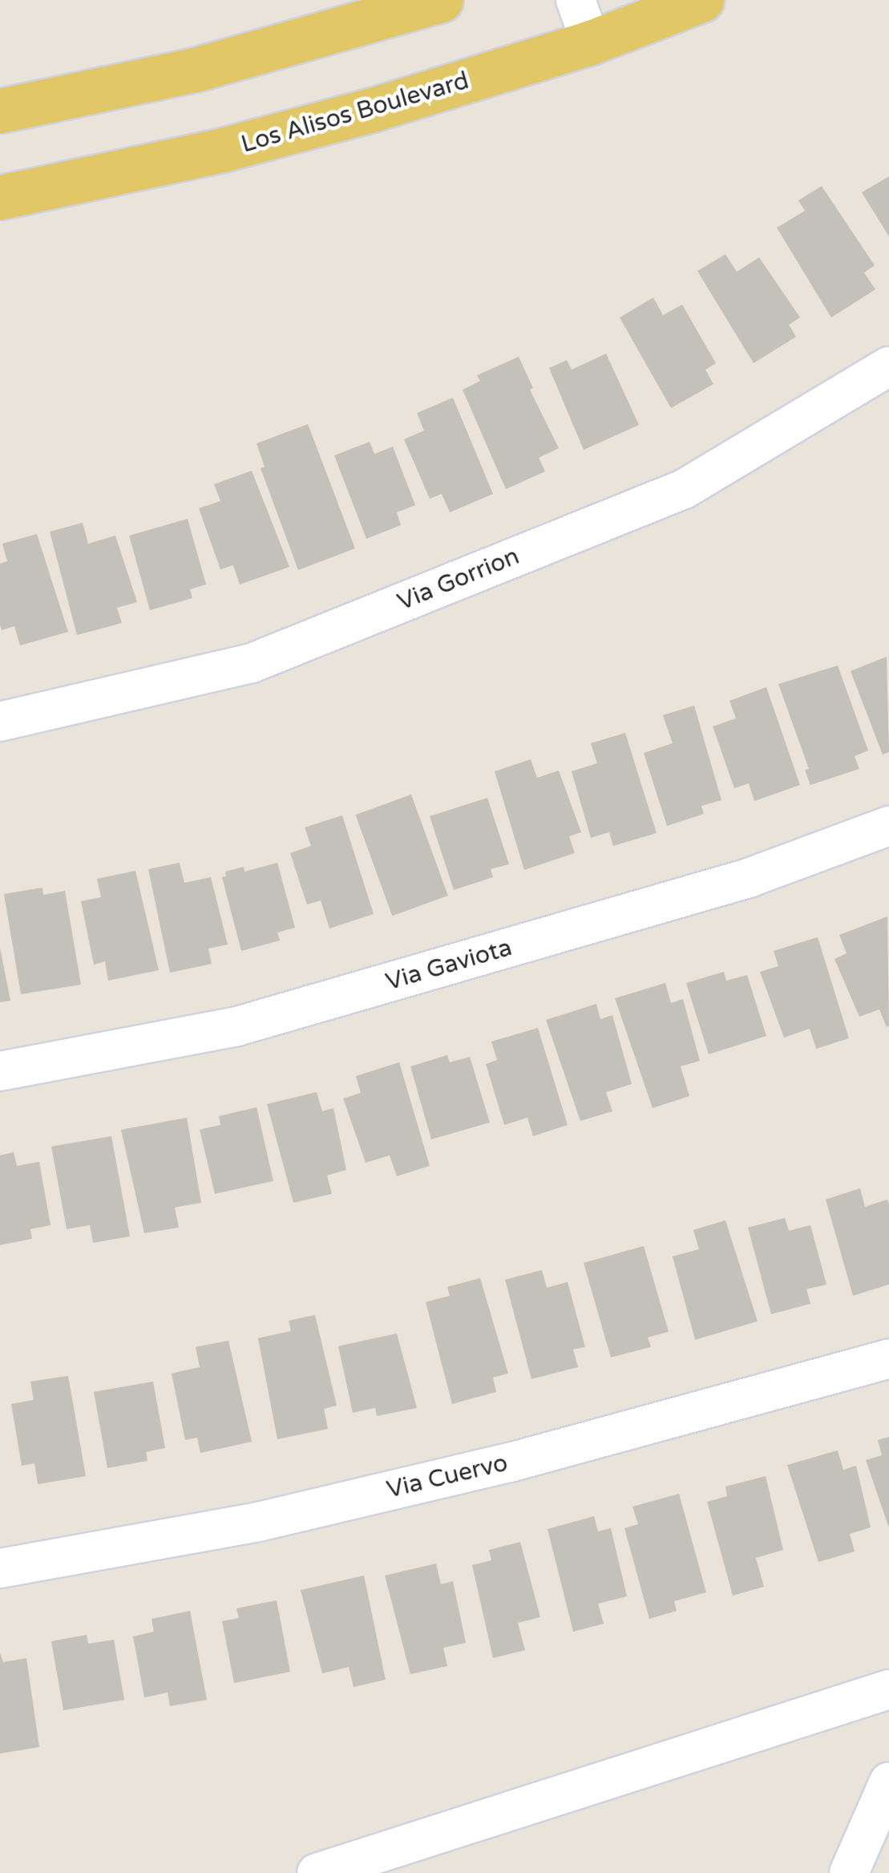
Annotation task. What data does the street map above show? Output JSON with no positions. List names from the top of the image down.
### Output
{
  "streets": {
    "main road": ["Los Alisos Boulevard"],
    "street": ["Via Gorrion", "Via Gaviota", "Via Cuervo"]
  }
}
